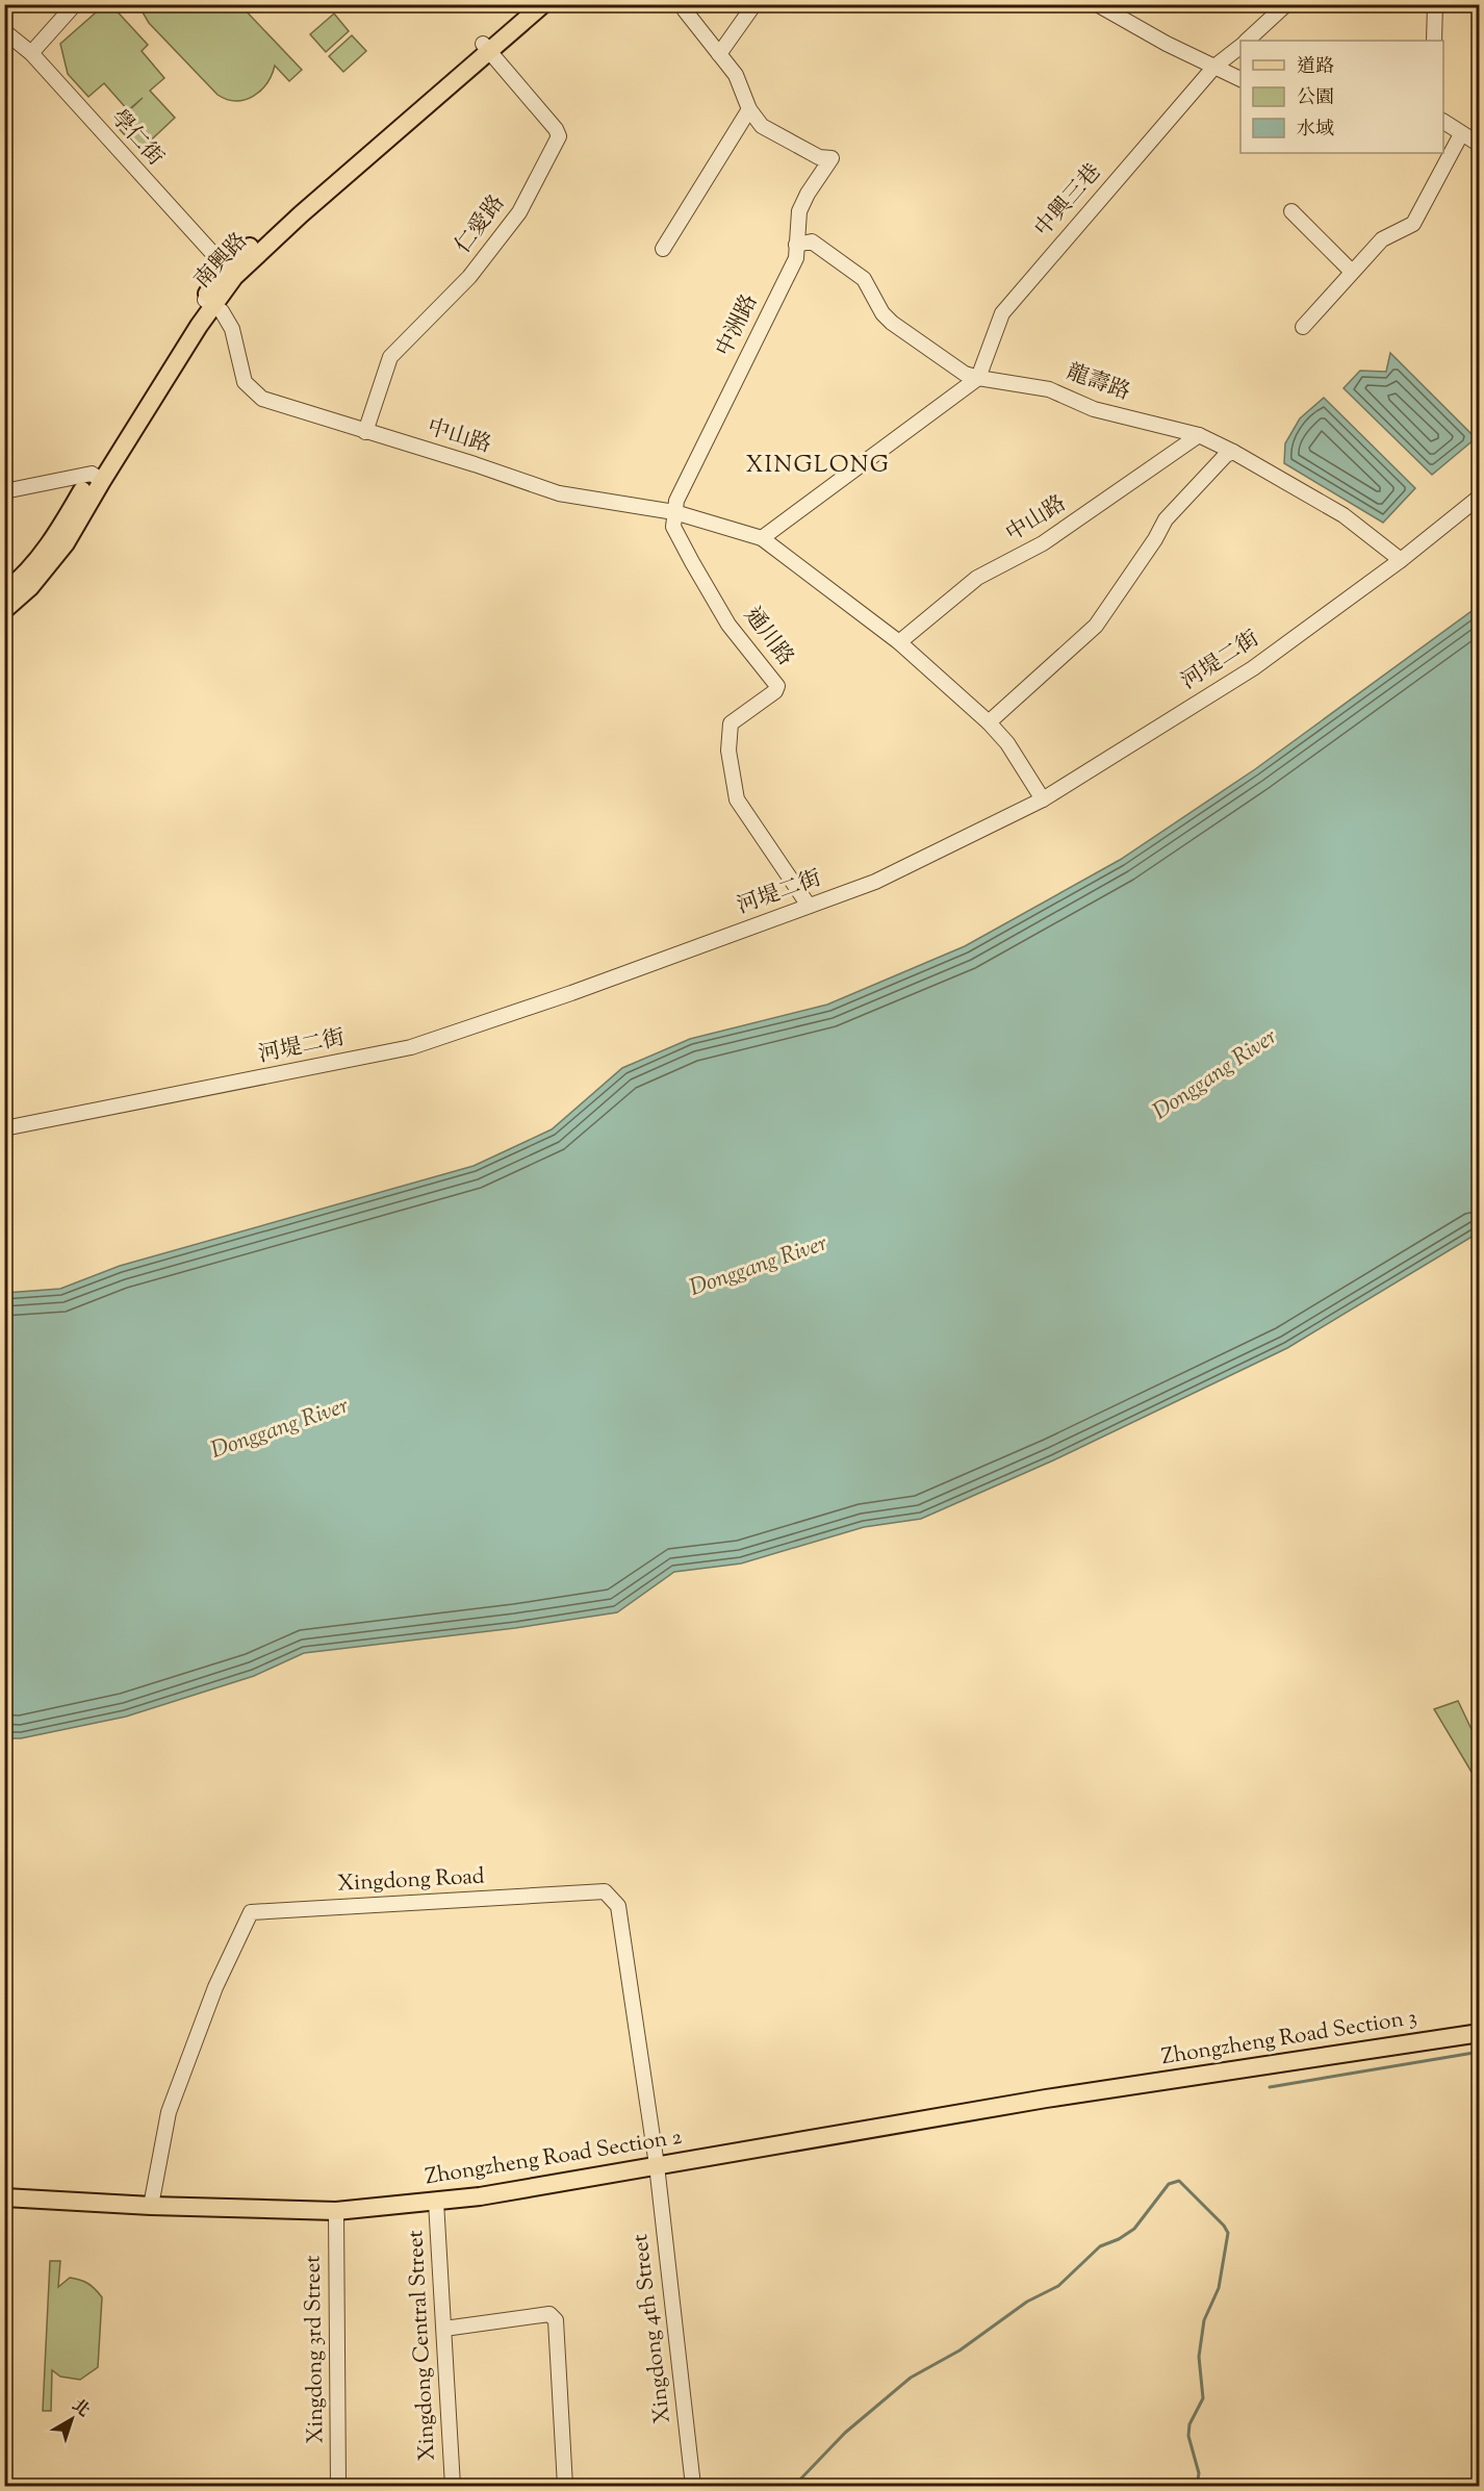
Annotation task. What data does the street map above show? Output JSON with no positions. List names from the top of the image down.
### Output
{
  "streets": {
    "main road": ["南興路", "Zhongzheng Road Section 3", "Zhongzheng Road Section 2"],
    "street": [
      "學仁街",
      "中興三巷",
      "仁愛路",
      "中洲路",
      "龍壽路",
      "中山路",
      "通川路",
      "河堤二街",
      "Xingdong Road",
      "Xingdong 4th Street",
      "Xingdong Central Street",
      "Xingdong 3rd Street"
    ]
  },
  "crossings": [
    ["學仁街", "南興路"],
    ["中興三巷", "龍壽路"],
    ["仁愛路", "南興路"],
    ["仁愛路", "中山路"],
    ["南興路", "中山路"],
    ["中洲路", "龍壽路"],
    ["中洲路", "中山路"],
    ["中洲路", "通川路"],
    ["龍壽路", "中山路"],
    ["龍壽路", "河堤二街"],
    ["中山路", "通川路"],
    ["中山路", "河堤二街"],
    ["通川路", "河堤二街"],
    ["Xingdong Road", "Zhongzheng Road Section 2"],
    ["Xingdong Road", "Xingdong 4th Street"],
    ["Zhongzheng Road Section 3", "Zhongzheng Road Section 2"],
    ["Zhongzheng Road Section 2", "Xingdong 4th Street"],
    ["Zhongzheng Road Section 2", "Xingdong Central Street"],
    ["Zhongzheng Road Section 2", "Xingdong 3rd Street"]
  ],
  "districts": ["XINGLONG"],
  "water": ["Donggang River"],
  "legend": ["道路", "公園", "水域"],
  "north": "top right"
}
